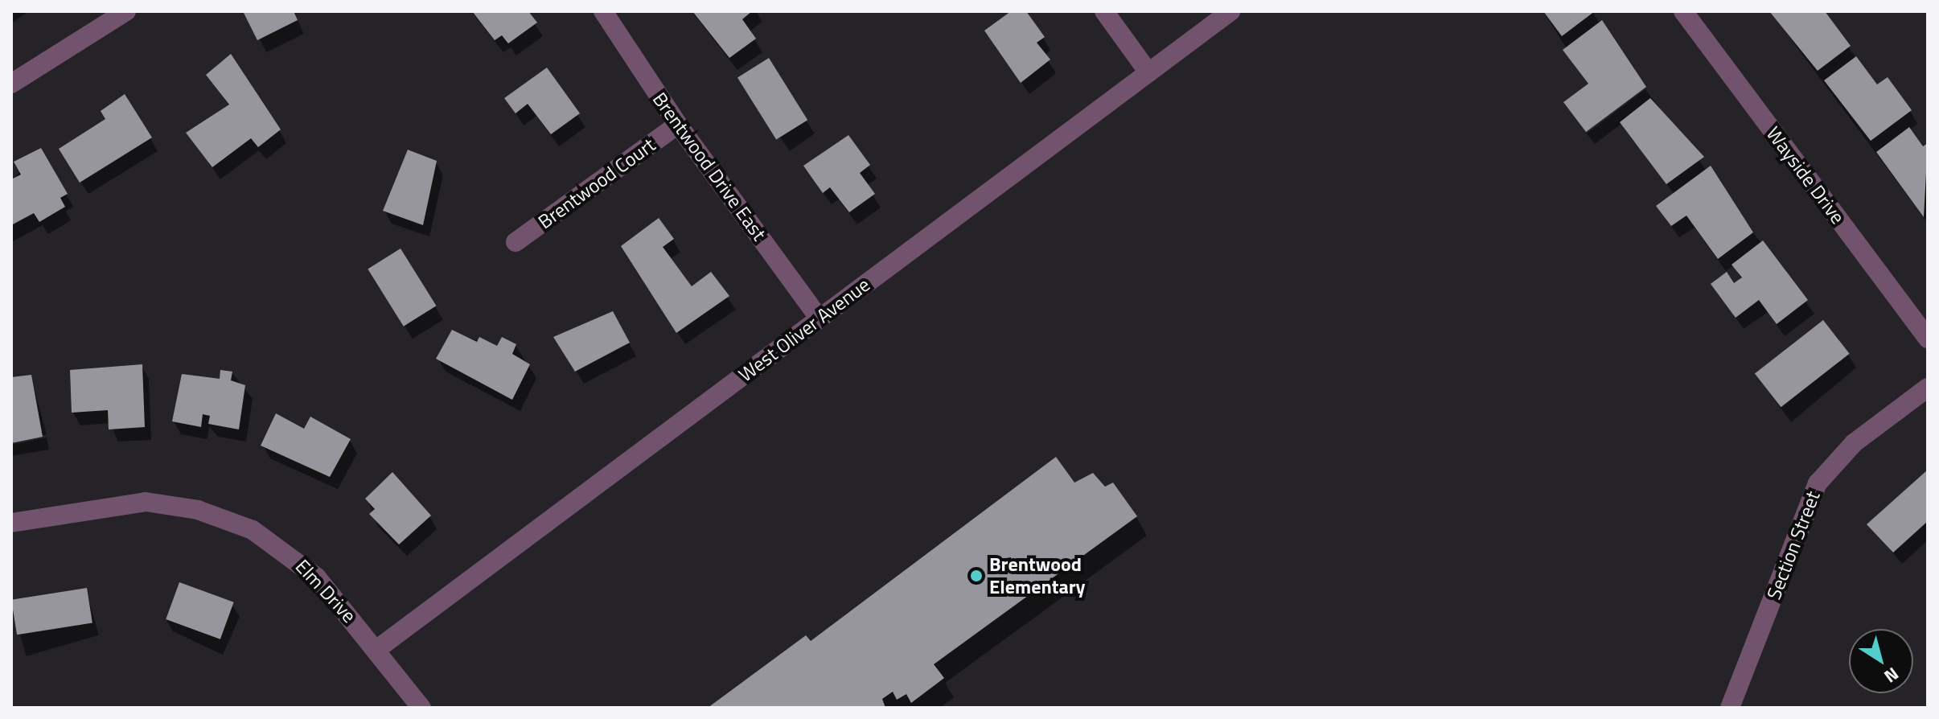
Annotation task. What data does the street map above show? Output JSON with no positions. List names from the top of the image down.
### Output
{
  "streets": {
    "street": [
      "Brentwood Drive East",
      "Wayside Drive",
      "Brentwood Court",
      "West Oliver Avenue",
      "Section Street",
      "Elm Drive"
    ]
  },
  "crossings": [
    ["Brentwood Drive East", "Brentwood Court"],
    ["Brentwood Drive East", "West Oliver Avenue"],
    ["West Oliver Avenue", "Elm Drive"]
  ],
  "places": ["Brentwood Elementary"],
  "north": "bottom right"
}
